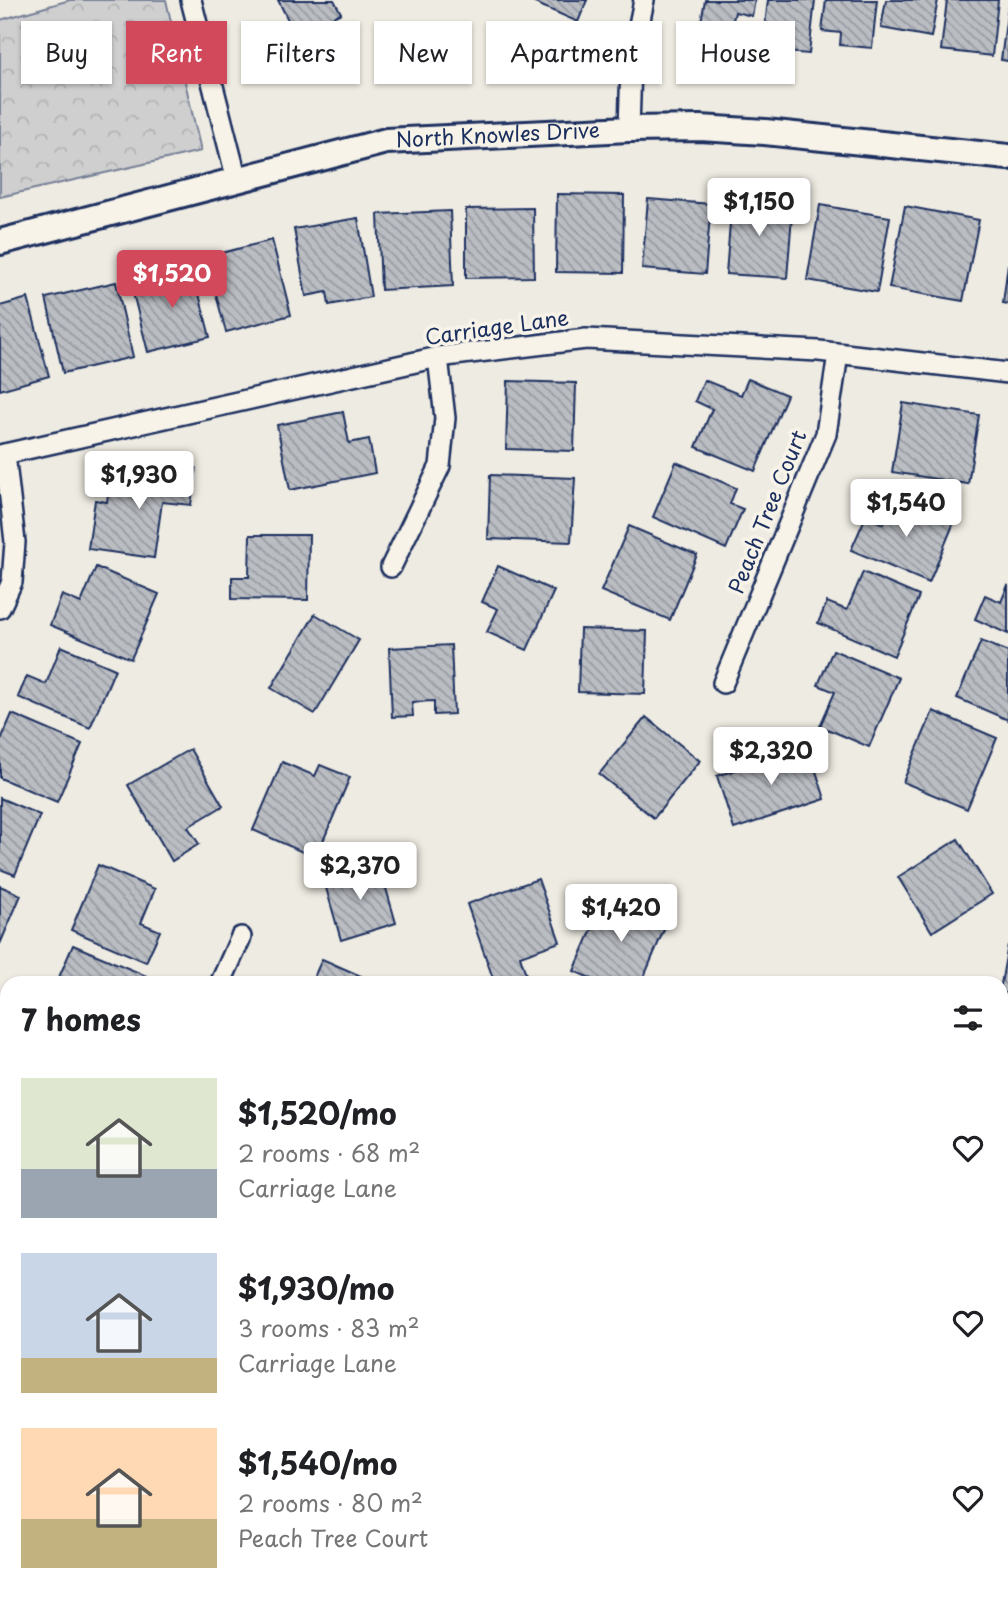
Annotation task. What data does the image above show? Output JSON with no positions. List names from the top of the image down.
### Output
{
  "streets": {
    "street": ["North Knowles Drive", "Carriage Lane", "Peach Tree Court"]
  },
  "crossings": [
    ["Carriage Lane", "Peach Tree Court"]
  ],
  "page": {
    "chip": [
      "Buy",
      "Rent",
      "Filters",
      "New",
      "Apartment",
      "House"
    ],
    "price": [
      "$1,150",
      "$1,520",
      "$1,930",
      "$1,540",
      "$2,320",
      "$2,370",
      "$1,420"
    ],
    "heading": "7 homes",
    "list": [
      {
        "name": "$1,520/mo",
        "note": "2 rooms · 68 m² · Carriage Lane"
      },
      {
        "name": "$1,930/mo",
        "note": "3 rooms · 83 m² · Carriage Lane"
      },
      {
        "name": "$1,540/mo",
        "note": "2 rooms · 80 m² · Peach Tree Court"
      }
    ]
  }
}
